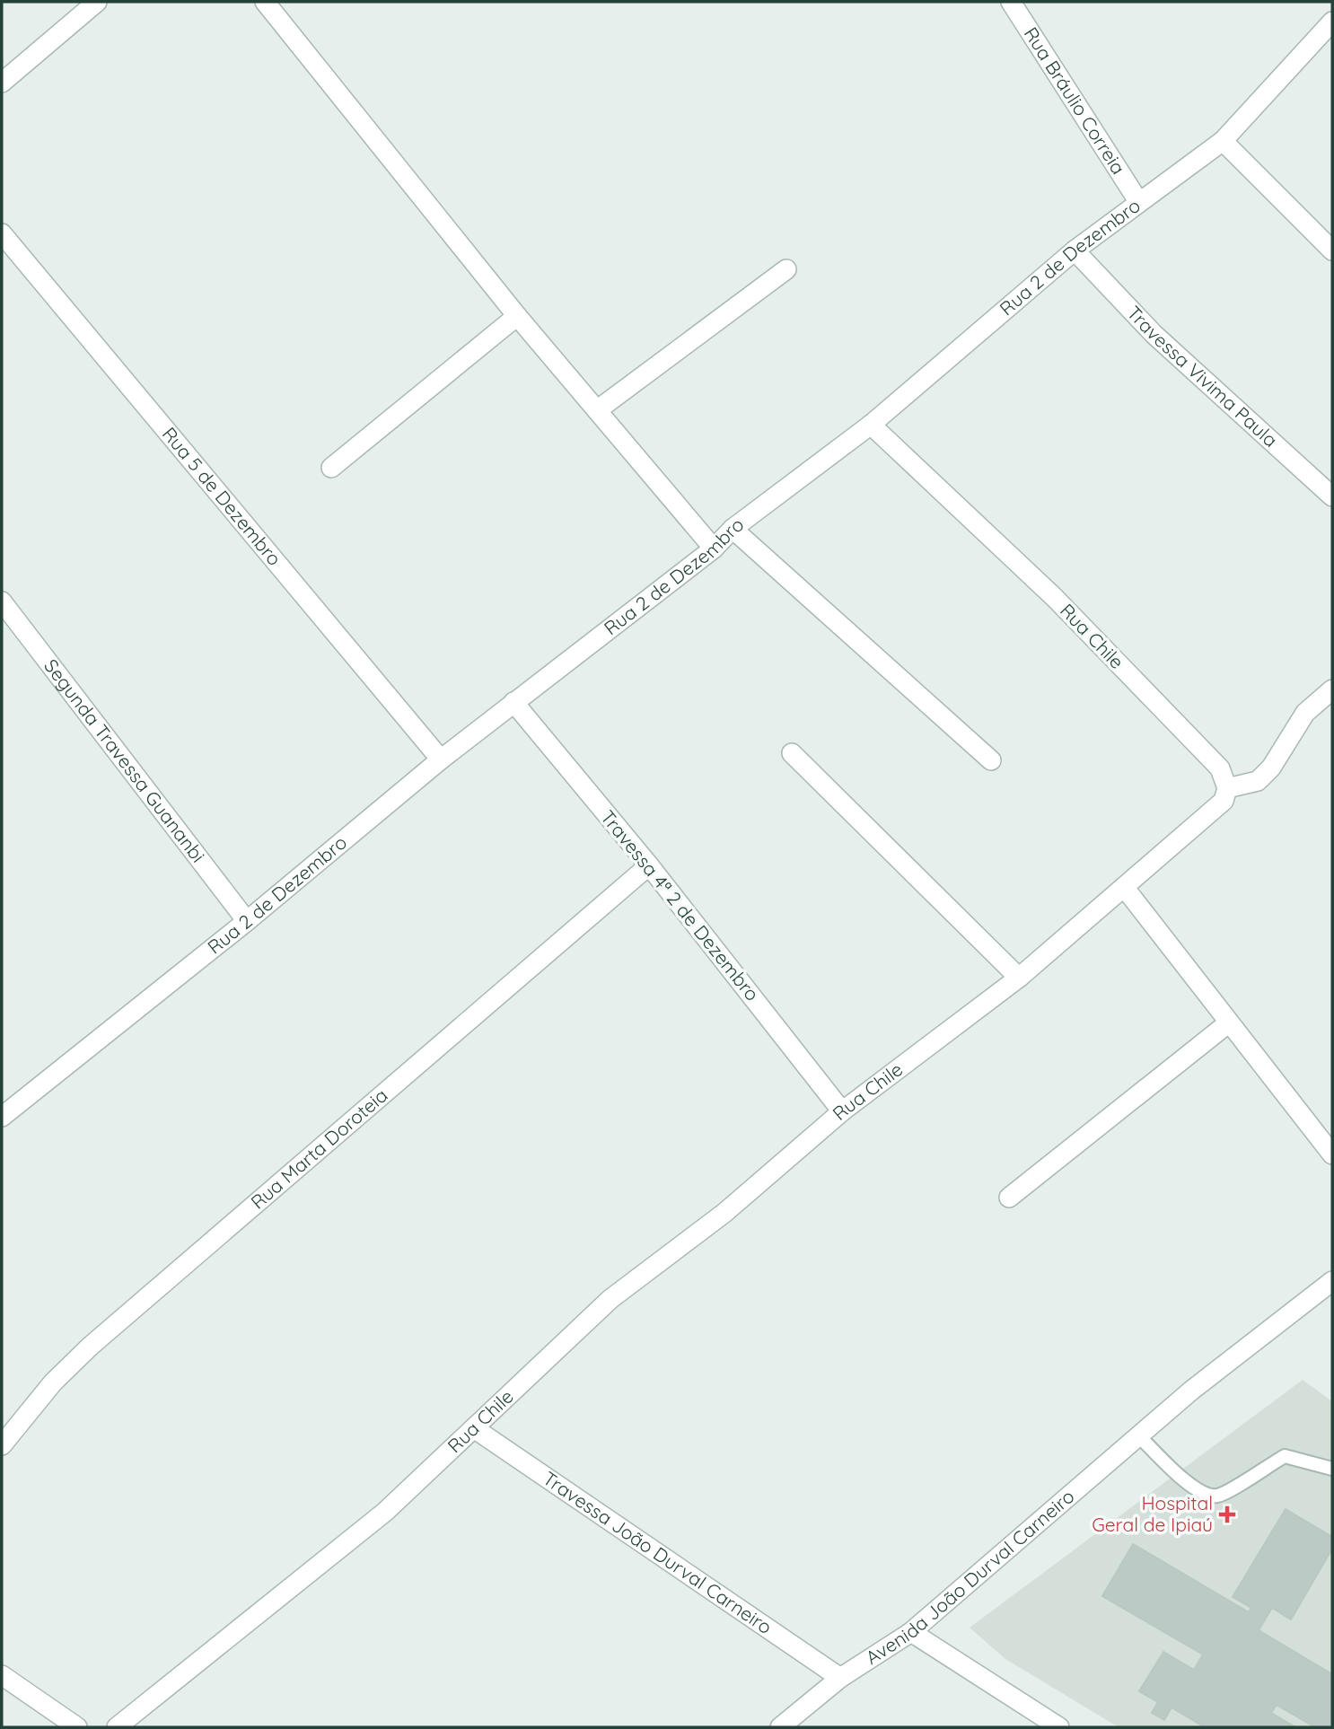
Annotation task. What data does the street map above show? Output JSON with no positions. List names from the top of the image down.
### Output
{
  "streets": {
    "street": [
      "Rua Bráulio Correia",
      "Rua 2 de Dezembro",
      "Travessa Vivima Paula",
      "Rua 5 de Dezembro",
      "Rua Chile",
      "Segunda Travessa Guananbi",
      "Travessa 4ª 2 de Dezembro",
      "Rua Marta Doroteia",
      "Travessa João Durval Carneiro",
      "Avenida João Durval Carneiro"
    ]
  },
  "crossings": [
    ["Rua Bráulio Correia", "Rua 2 de Dezembro"],
    ["Rua 2 de Dezembro", "Travessa Vivima Paula"],
    ["Rua 2 de Dezembro", "Rua 5 de Dezembro"],
    ["Rua 2 de Dezembro", "Rua Chile"],
    ["Rua 2 de Dezembro", "Segunda Travessa Guananbi"],
    ["Rua 2 de Dezembro", "Travessa 4ª 2 de Dezembro"],
    ["Rua Chile", "Travessa 4ª 2 de Dezembro"],
    ["Rua Chile", "Travessa João Durval Carneiro"],
    ["Travessa 4ª 2 de Dezembro", "Rua Marta Doroteia"],
    ["Travessa João Durval Carneiro", "Avenida João Durval Carneiro"]
  ],
  "places": {
    "health": ["Hospital Geral de Ipiaú"]
  }
}
